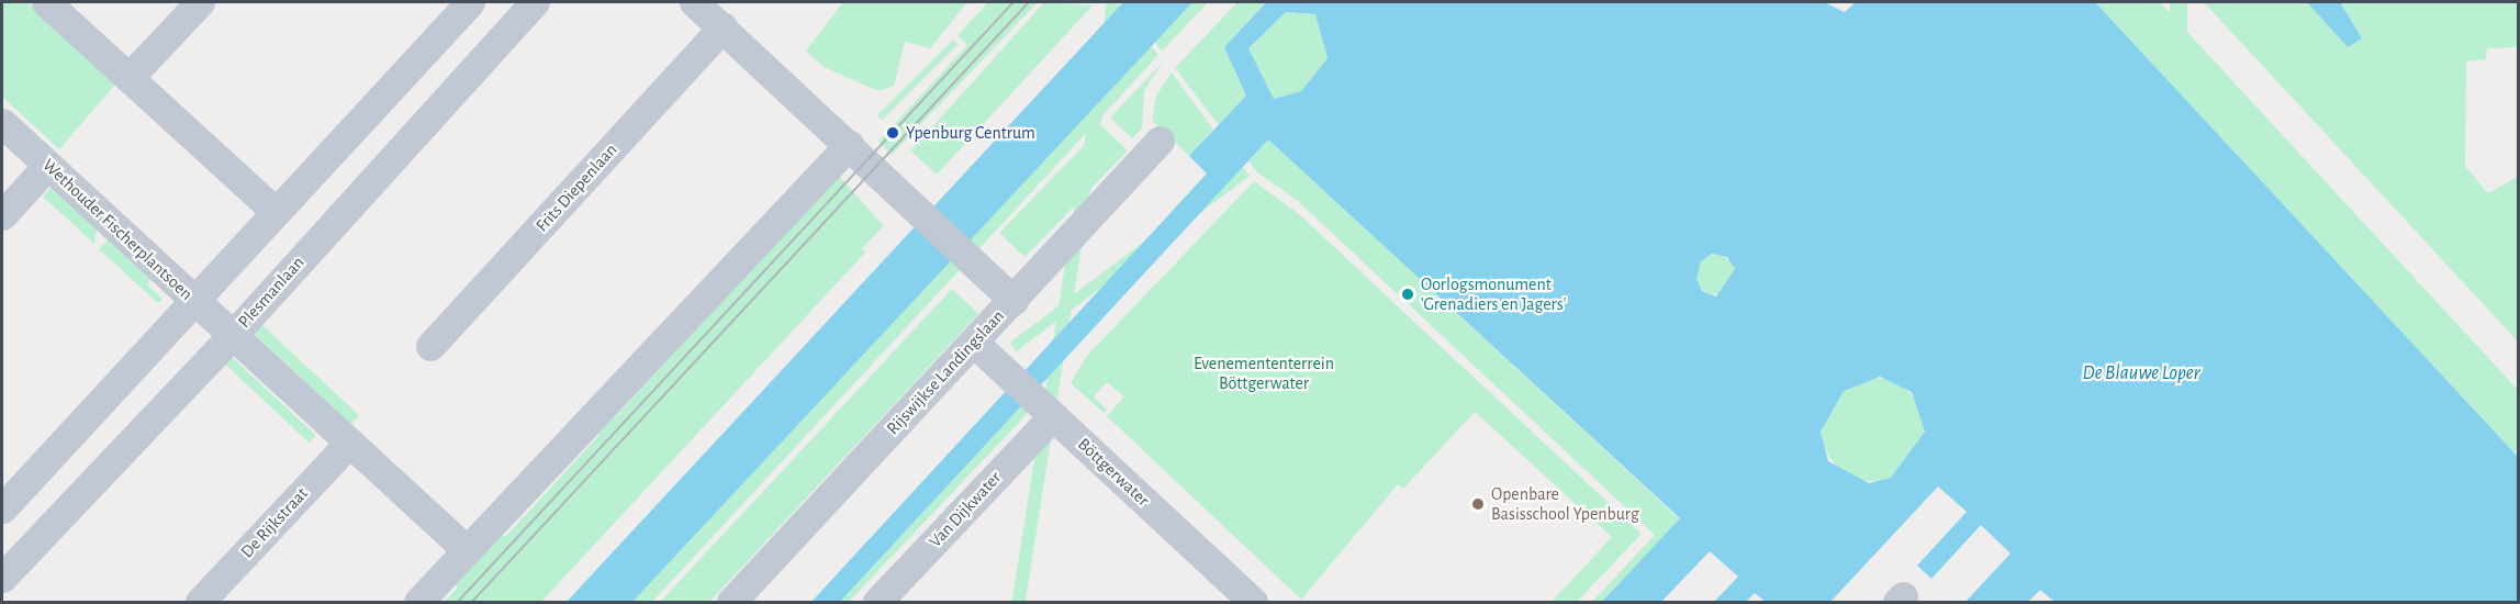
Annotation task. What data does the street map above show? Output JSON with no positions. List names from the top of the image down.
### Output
{
  "streets": {
    "street": [
      "Frits Diepenlaan",
      "Wethouder Fischerplantsoen",
      "Plesmanlaan",
      "Rijswijkse Landingslaan",
      "Böttgerwater",
      "Van Dijkwater",
      "De Rijkstraat"
    ]
  },
  "crossings": [
    ["Wethouder Fischerplantsoen", "Plesmanlaan"],
    ["Rijswijkse Landingslaan", "Böttgerwater"],
    ["Böttgerwater", "Van Dijkwater"]
  ],
  "water": ["De Blauwe Loper"],
  "parks": ["Evenemententerrein Böttgerwater"],
  "places": ["Ypenburg Centrum", "Oorlogsmonument 'Grenadiers en Jagers'", "Openbare Basisschool Ypenburg"]
}
